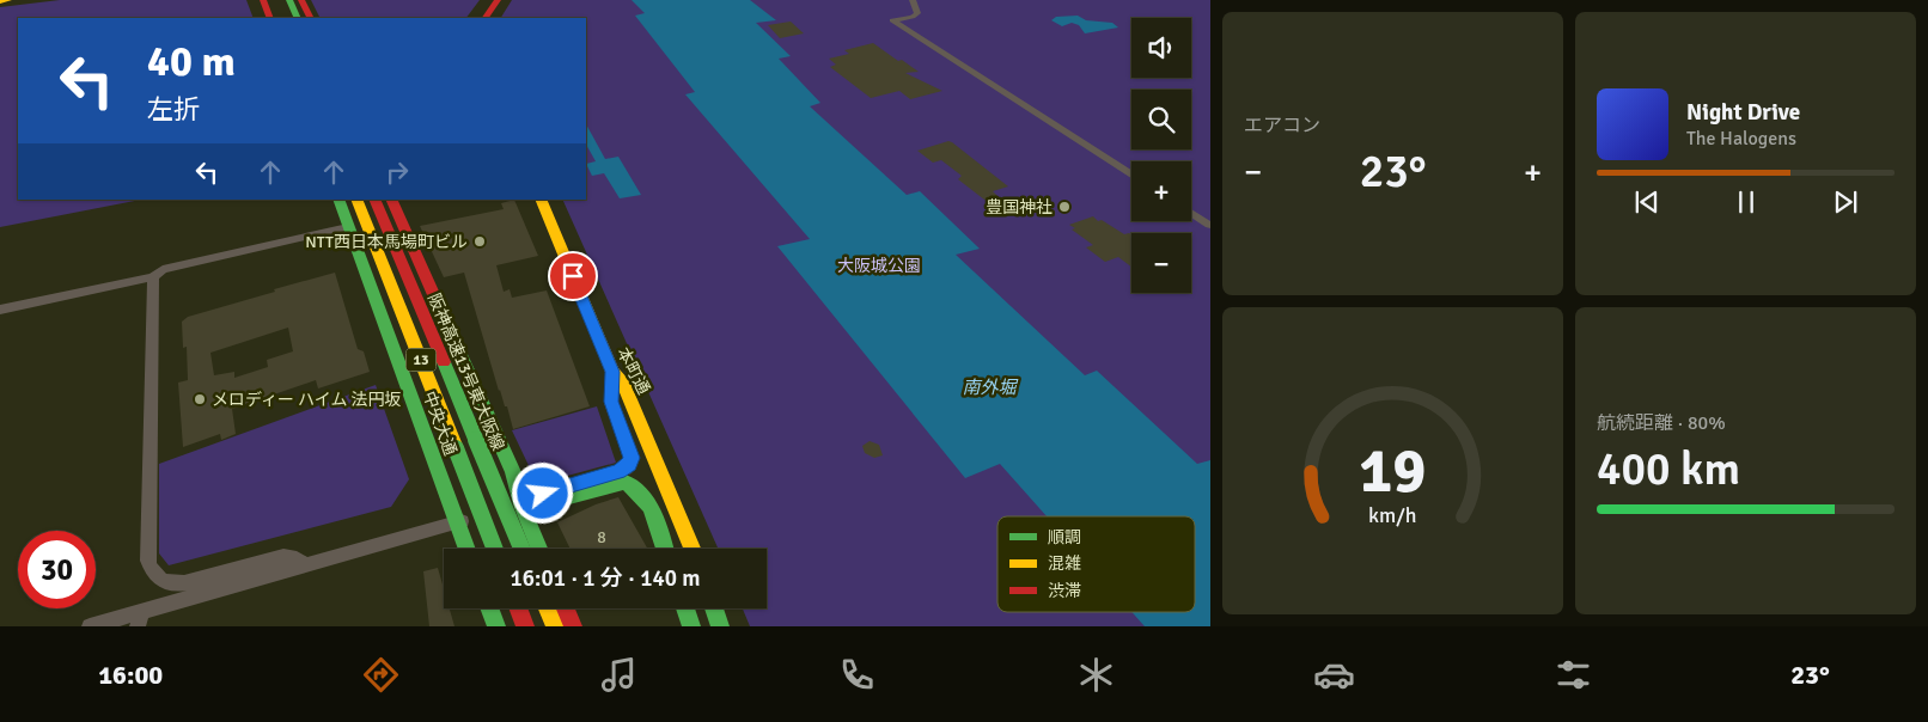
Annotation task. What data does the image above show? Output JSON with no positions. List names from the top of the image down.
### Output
{
  "streets": {
    "main road": [
      "13",
      "本町通",
      "阪神高速13号東大阪線",
      "中央大通"
    ]
  },
  "water": ["南外堀"],
  "parks": ["大阪城公園"],
  "places": ["豊国神社", "NTT西日本馬場町ビル", "メロディー ハイム 法円坂"],
  "house_numbers": ["8"],
  "legend": ["順調", "混雑", "渋滞"],
  "page": {
    "tile": [
      "エアコン",
      ["航続距離 · 80%", "400 km"]
    ],
    "map_buttons": ["+", "−"],
    "turn": ["40 m", "左折"],
    "song": ["Night Drive", "The Halogens"],
    "heat": ["−", "23°", "+"],
    "limit": "30",
    "trip": "16:01 · 1 分 · 140 m",
    "tabs": ["16:00", "23°"],
    "gauge": ["19", "km/h"]
  }
}
